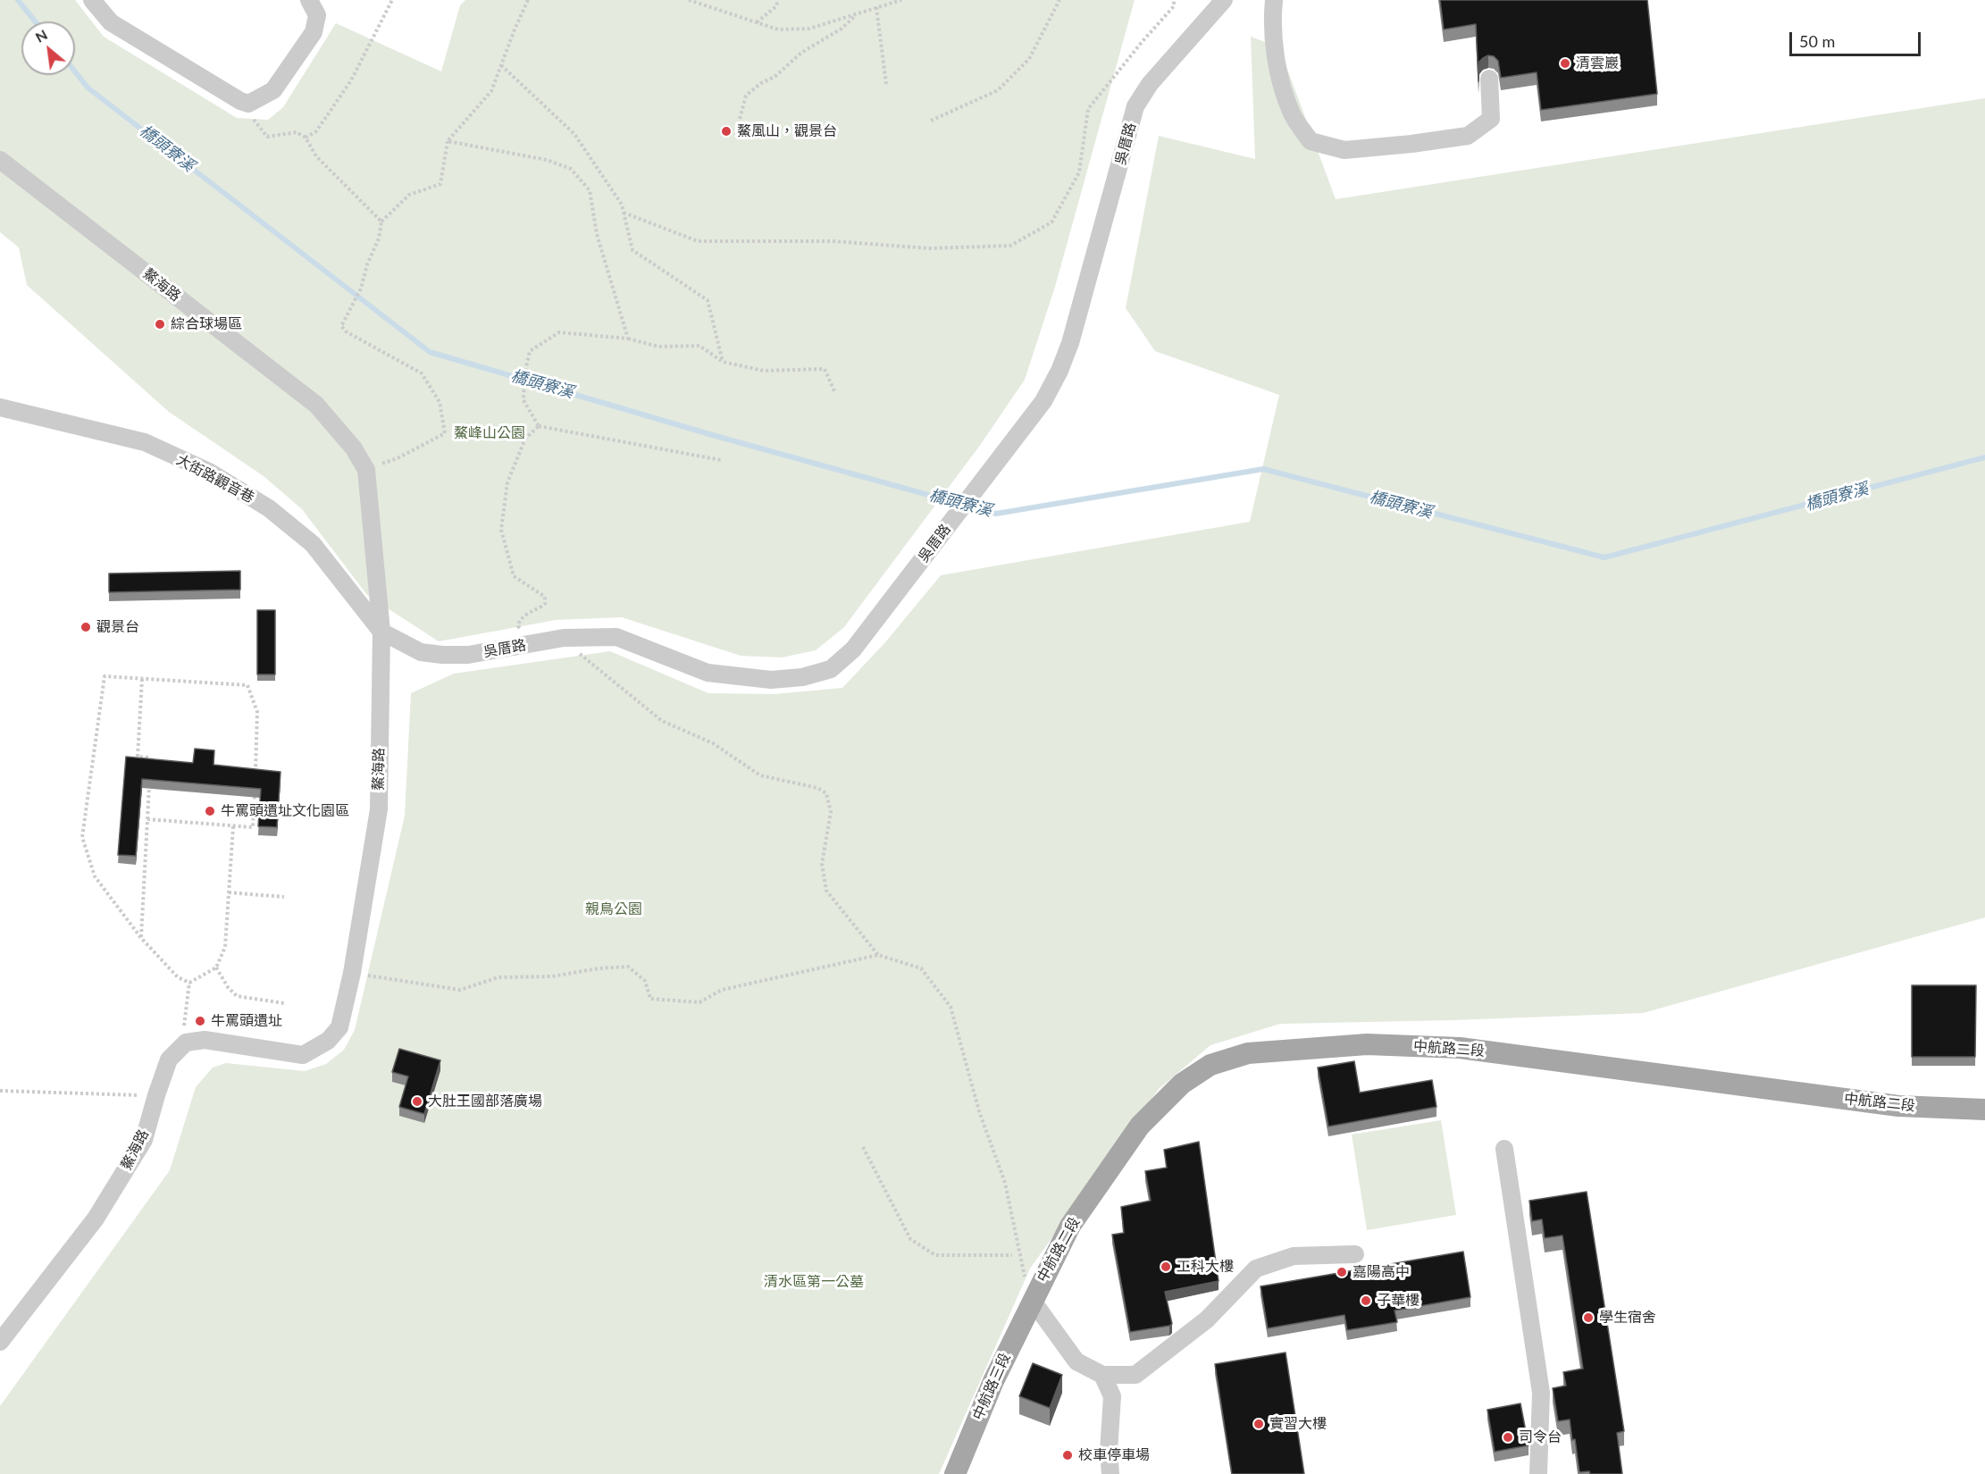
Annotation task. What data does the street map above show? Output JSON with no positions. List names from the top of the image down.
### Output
{
  "streets": {
    "main road": ["中航路二段", "中航路三段"],
    "street": ["吳厝路", "鰲海路", "大街路觀音巷"]
  },
  "crossings": [
    ["吳厝路", "鰲海路"],
    ["吳厝路", "大街路觀音巷"],
    ["鰲海路", "大街路觀音巷"],
    ["中航路二段", "中航路三段"]
  ],
  "water": ["橋頭寮溪"],
  "parks": ["鰲峰山公園", "親鳥公園", "清水區第一公墓"],
  "places": [
    "清雲巖",
    "鰲風山，觀景台",
    "綜合球場區",
    "觀景台",
    "牛罵頭遺址文化園區",
    "牛罵頭遺址",
    "大肚王國部落廣場",
    "工科大樓",
    "嘉陽高中",
    "子華樓",
    "學生宿舍",
    "實習大樓",
    "司令台",
    "校車停車場"
  ],
  "scale_bar": "50 m",
  "north": "top left"
}
